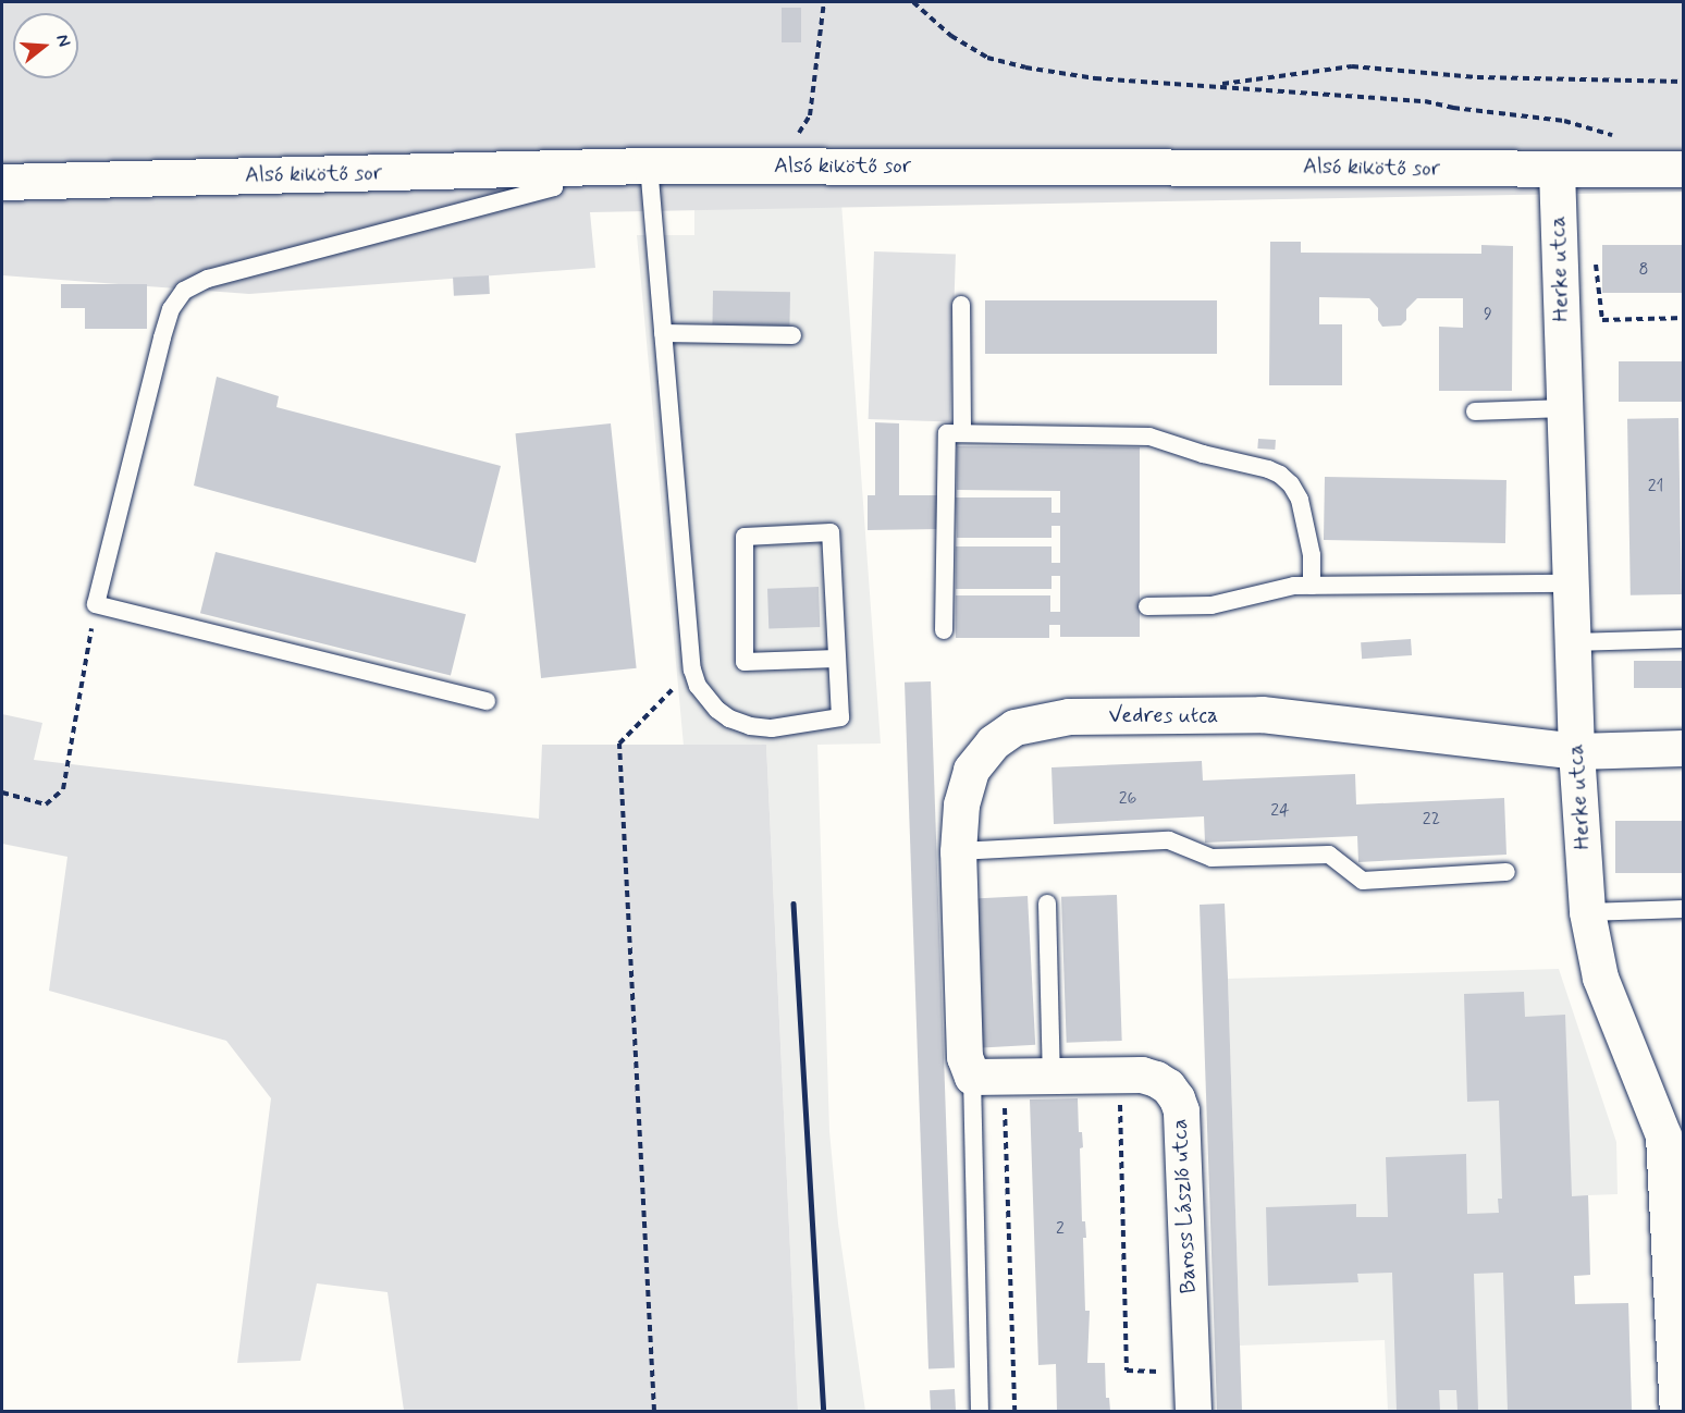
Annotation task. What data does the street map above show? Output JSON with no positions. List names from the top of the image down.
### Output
{
  "streets": {
    "street": [
      "Alsó kikötő sor",
      "Herke utca",
      "Vedres utca",
      "Baross László utca"
    ]
  },
  "crossings": [
    ["Alsó kikötő sor", "Herke utca"],
    ["Herke utca", "Vedres utca"],
    ["Vedres utca", "Baross László utca"]
  ],
  "house_numbers": [
    "8",
    "9",
    "21",
    "26",
    "24",
    "22",
    "2"
  ],
  "north": "right"
}
